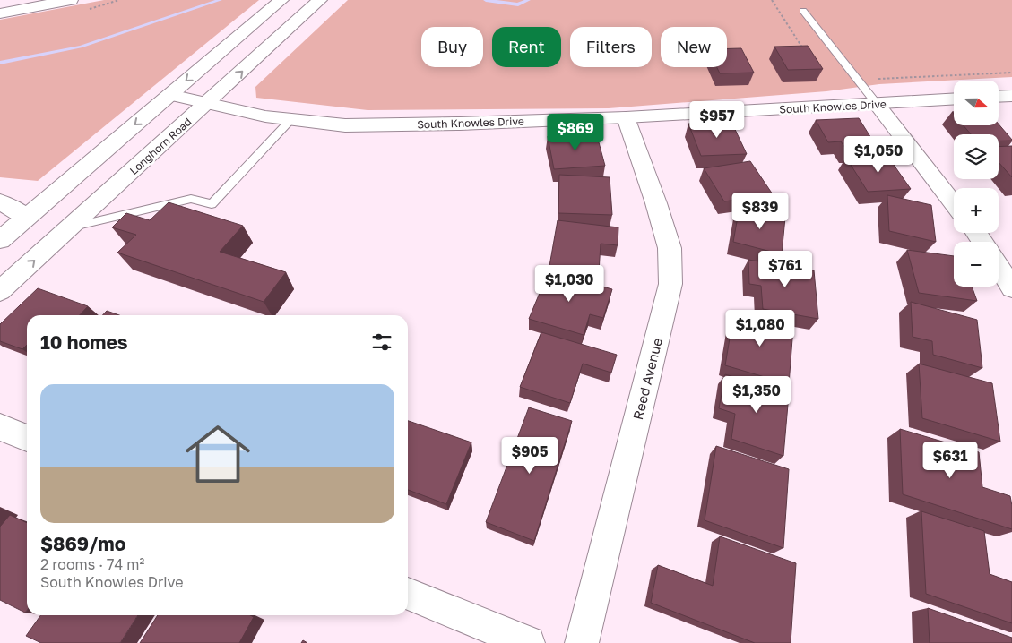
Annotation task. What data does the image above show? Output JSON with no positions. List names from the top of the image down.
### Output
{
  "streets": {
    "street": ["South Knowles Drive", "Longhorn Road", "Reed Avenue"]
  },
  "crossings": [
    ["South Knowles Drive", "Longhorn Road"],
    ["South Knowles Drive", "Reed Avenue"]
  ],
  "north": "right",
  "page": {
    "chip": [
      "Buy",
      "Rent",
      "Filters",
      "New"
    ],
    "map_buttons": ["+", "−"],
    "price": [
      "$957",
      "$869",
      "$1,050",
      "$839",
      "$761",
      "$1,030",
      "$1,080",
      "$1,350",
      "$905",
      "$631"
    ],
    "heading": "10 homes",
    "list": [
      {
        "name": "$869/mo",
        "note": "2 rooms · 74 m² · South Knowles Drive"
      }
    ]
  }
}
